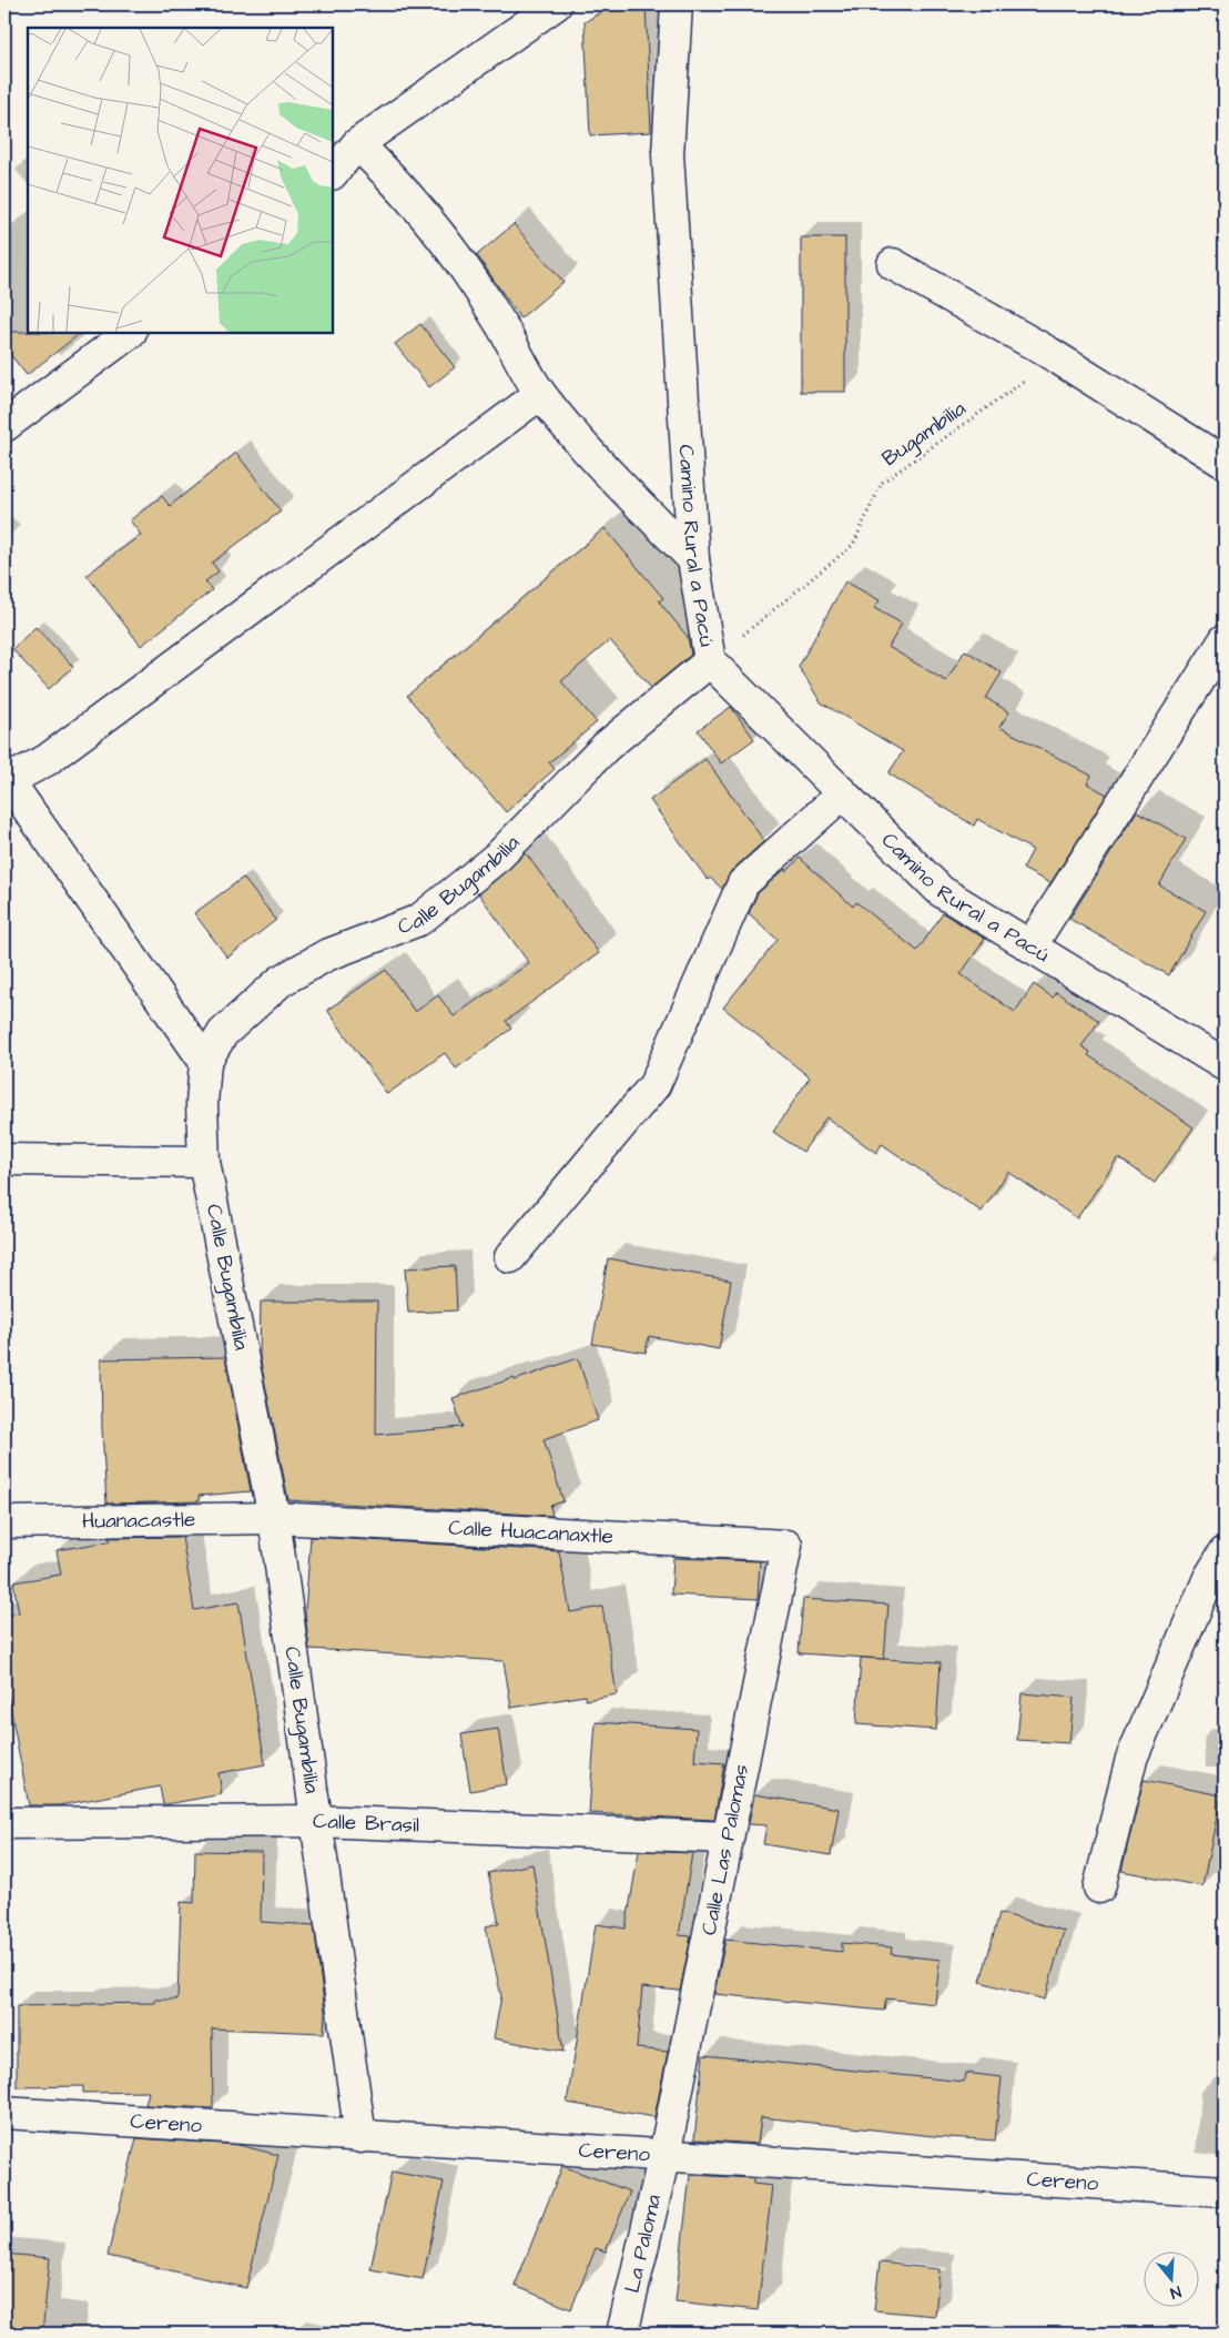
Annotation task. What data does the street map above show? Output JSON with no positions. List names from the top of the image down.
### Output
{
  "streets": {
    "street": [
      "Camino Rural a Pacú",
      "Calle Bugambilia",
      "Huanacastle",
      "Calle Huacanaxtle",
      "Calle Brasil",
      "Calle Las Palomas",
      "Cereno",
      "La Paloma"
    ],
    "path": ["Bugambilia"]
  },
  "crossings": [
    ["Bugambilia", "Camino Rural a Pacú"],
    ["Bugambilia", "Calle Bugambilia"],
    ["Camino Rural a Pacú", "Calle Bugambilia"],
    ["Calle Bugambilia", "Huanacastle"],
    ["Calle Bugambilia", "Calle Huacanaxtle"],
    ["Calle Bugambilia", "Calle Brasil"],
    ["Calle Bugambilia", "Cereno"],
    ["Huanacastle", "Calle Huacanaxtle"],
    ["Calle Huacanaxtle", "Calle Las Palomas"],
    ["Calle Brasil", "Calle Las Palomas"],
    ["Calle Las Palomas", "Cereno"],
    ["Calle Las Palomas", "La Paloma"],
    ["Cereno", "La Paloma"]
  ],
  "north": "bottom"
}
